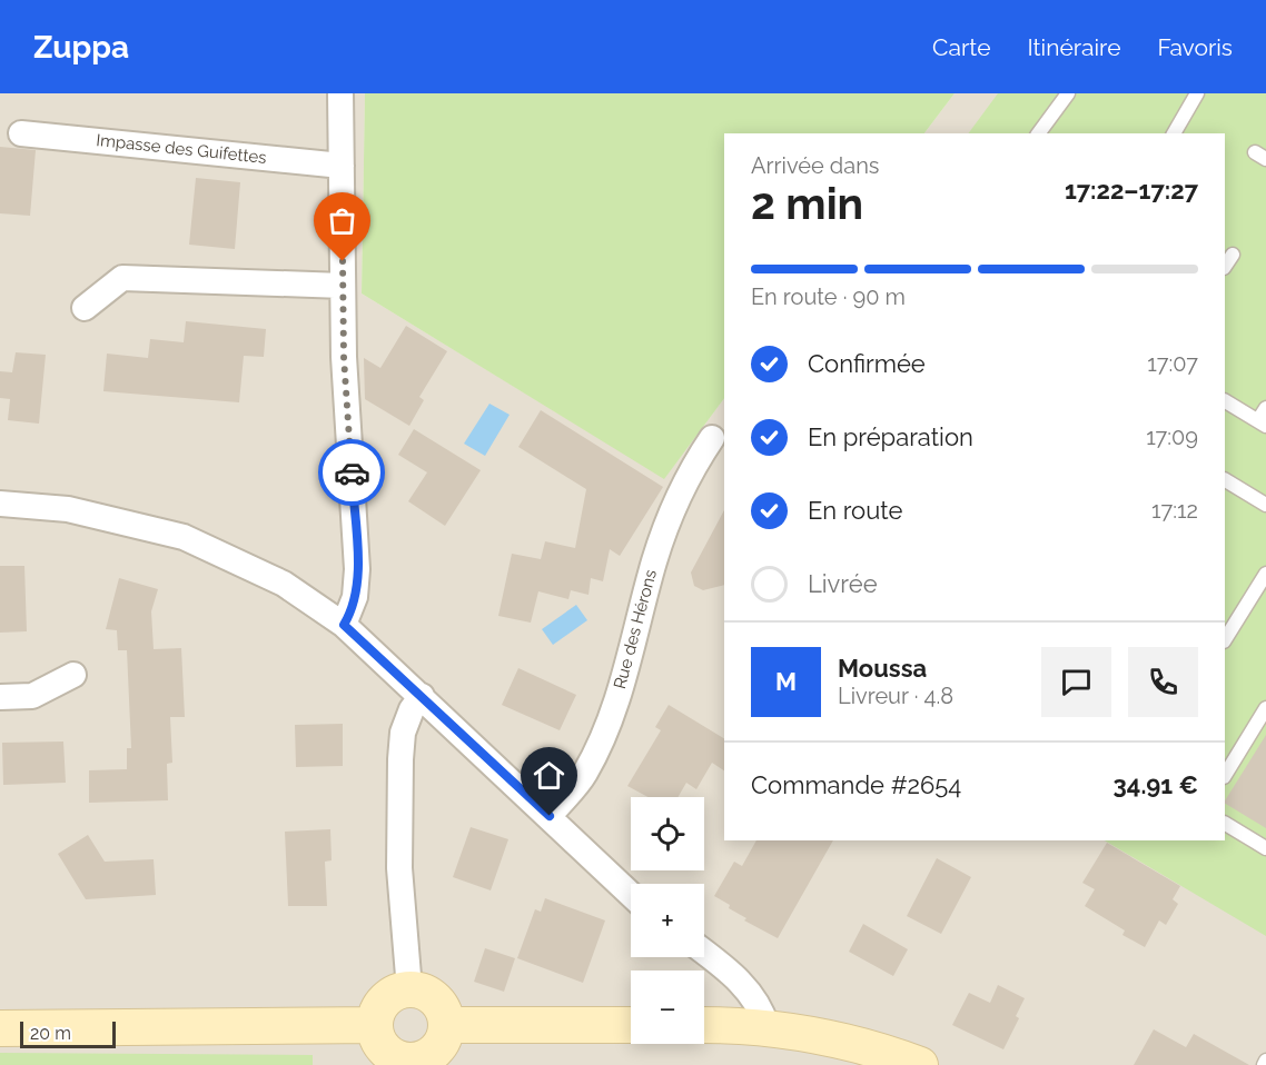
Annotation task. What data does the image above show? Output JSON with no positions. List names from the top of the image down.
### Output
{
  "streets": {
    "street": ["Impasse des Guifettes", "Rue des Hérons"]
  },
  "scale_bar": "20 m",
  "page": {
    "header": "Zuppa",
    "nav": ["Carte", "Itinéraire", "Favoris"],
    "heading": ["2 min", "Arrivée dans", "17:22–17:27"],
    "panel": [
      "Moussa",
      "Livreur · 4.8",
      "Commande #2654",
      "34.91 €"
    ],
    "bar": "En route · 90 m",
    "list": [
      ["Confirmée", "17:07"],
      ["En préparation", "17:09"],
      ["En route", "17:12"],
      "Livrée"
    ],
    "round": "M",
    "map_buttons": ["+", "−"],
    "scale": "20 m"
  }
}
